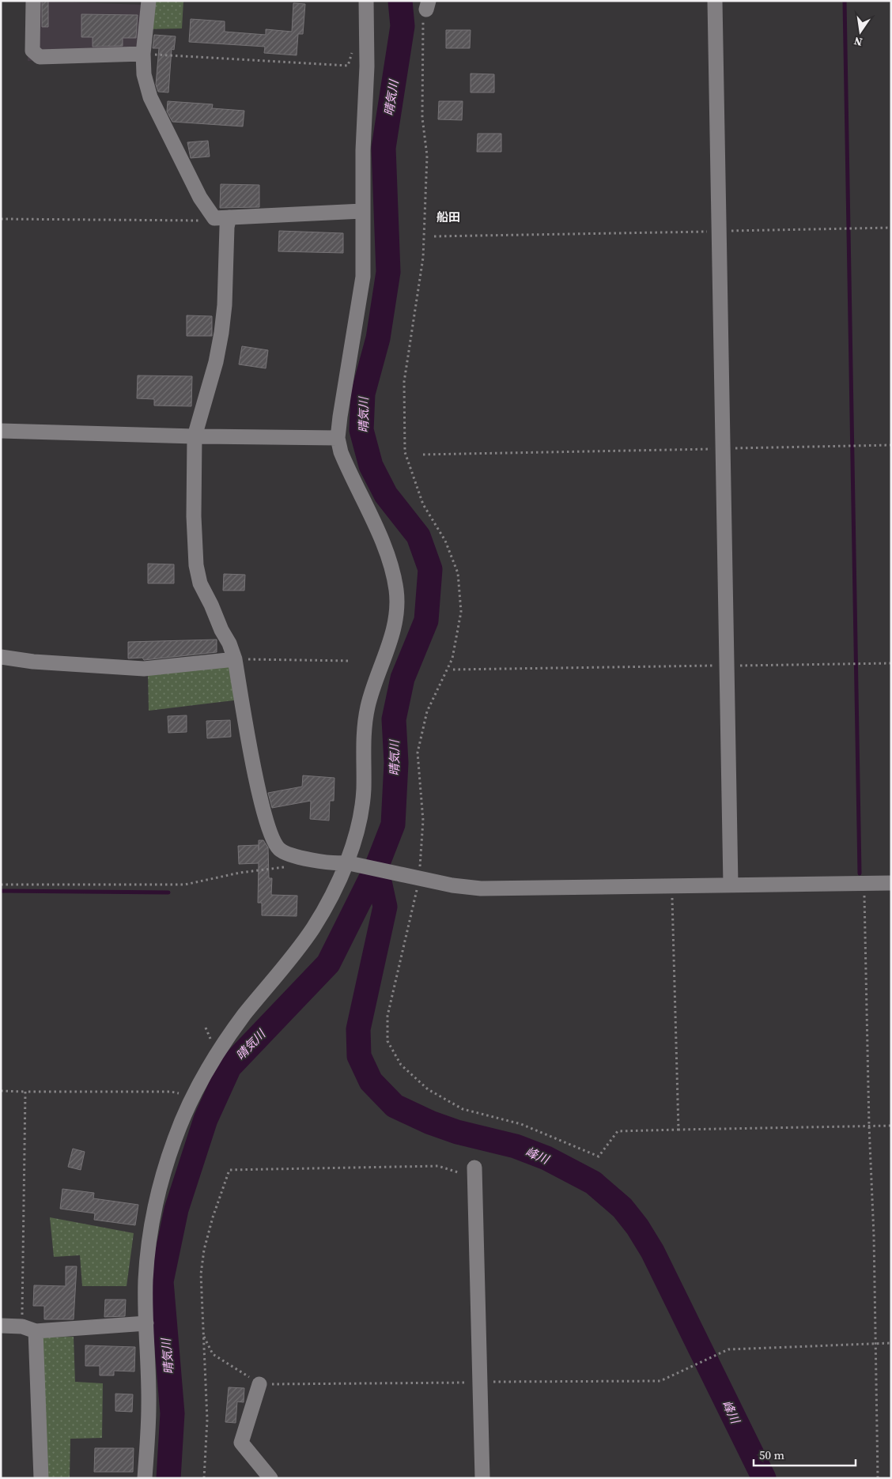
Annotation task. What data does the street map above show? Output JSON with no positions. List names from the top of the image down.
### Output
{
  "districts": ["船田"],
  "water": ["晴気川", "峰川"],
  "scale_bar": "50 m",
  "north": "bottom"
}
